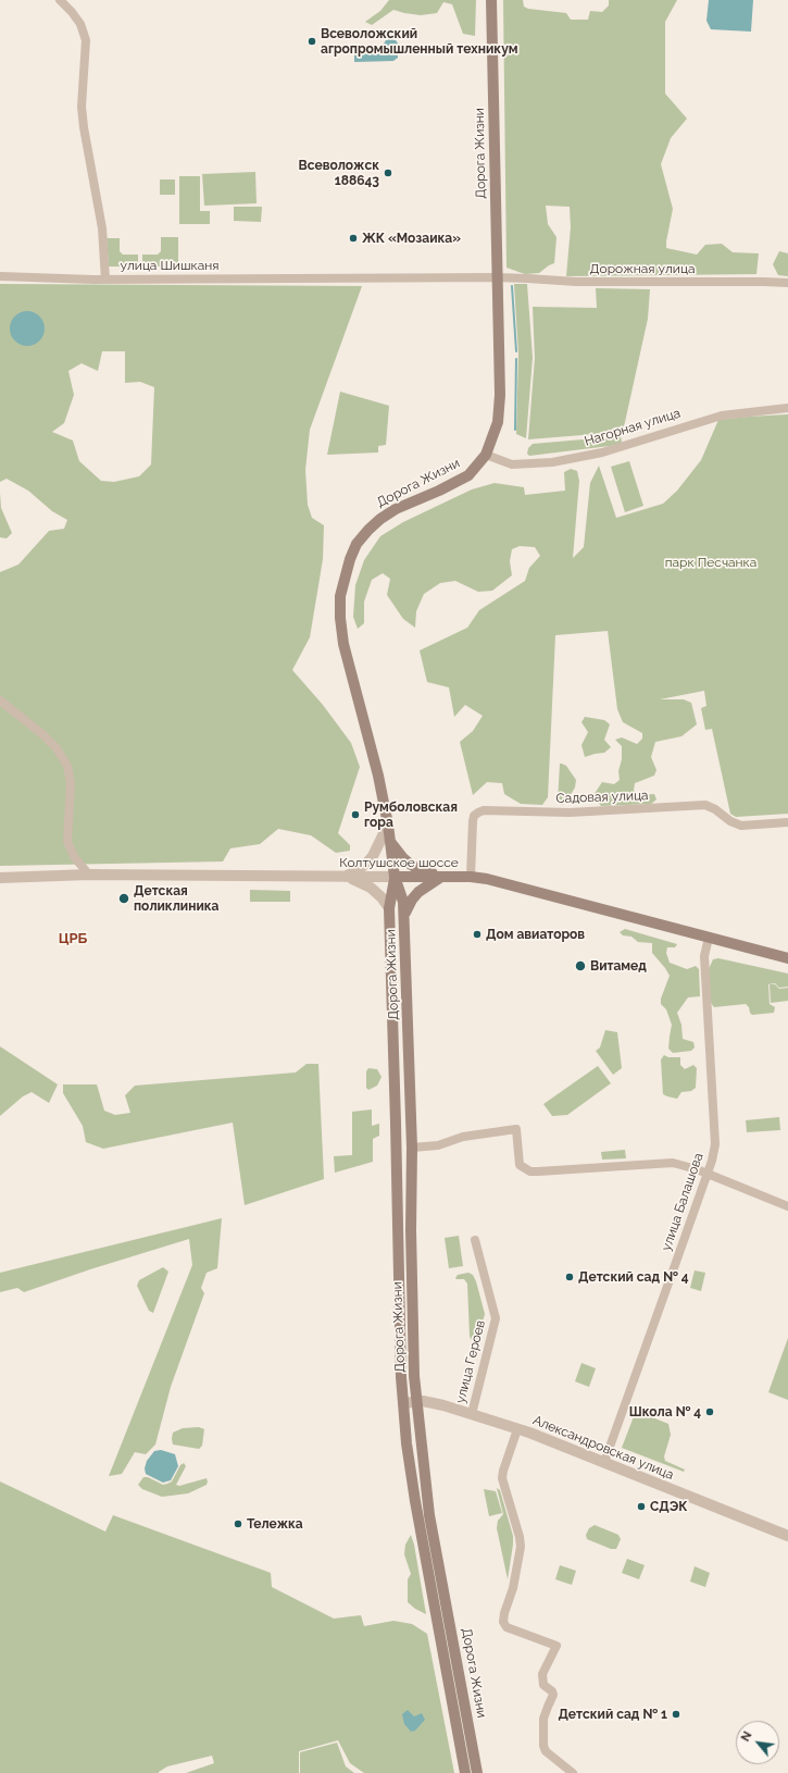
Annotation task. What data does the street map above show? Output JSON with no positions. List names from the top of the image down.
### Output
{
  "streets": {
    "main road": ["Дорога Жизни", "Колтушское шоссе"],
    "street": [
      "улица Шишканя",
      "Дорожная улица",
      "Нагорная улица",
      "Садовая улица",
      "улица Балашова",
      "улица Героев",
      "Александровская улица"
    ]
  },
  "crossings": [
    ["Дорога Жизни", "улица Шишканя"],
    ["Дорога Жизни", "Дорожная улица"],
    ["Дорога Жизни", "Нагорная улица"],
    ["Дорога Жизни", "Колтушское шоссе"],
    ["Дорога Жизни", "Александровская улица"],
    ["улица Шишканя", "Дорожная улица"],
    ["Садовая улица", "Колтушское шоссе"],
    ["Колтушское шоссе", "улица Балашова"],
    ["улица Балашова", "Александровская улица"],
    ["улица Героев", "Александровская улица"]
  ],
  "districts": ["ЦРБ"],
  "parks": ["парк Песчанка"],
  "places": [
    "Всеволожский агропромышленный техникум",
    "Всеволожск 188643",
    "ЖК «Мозаика»",
    "Румболовская гора",
    "Детская поликлиника",
    "Дом авиаторов",
    "Витамед",
    "Детский сад № 4",
    "Школа № 4",
    "СДЭК",
    "Тележка",
    "Детский сад № 1"
  ],
  "north": "top left"
}
